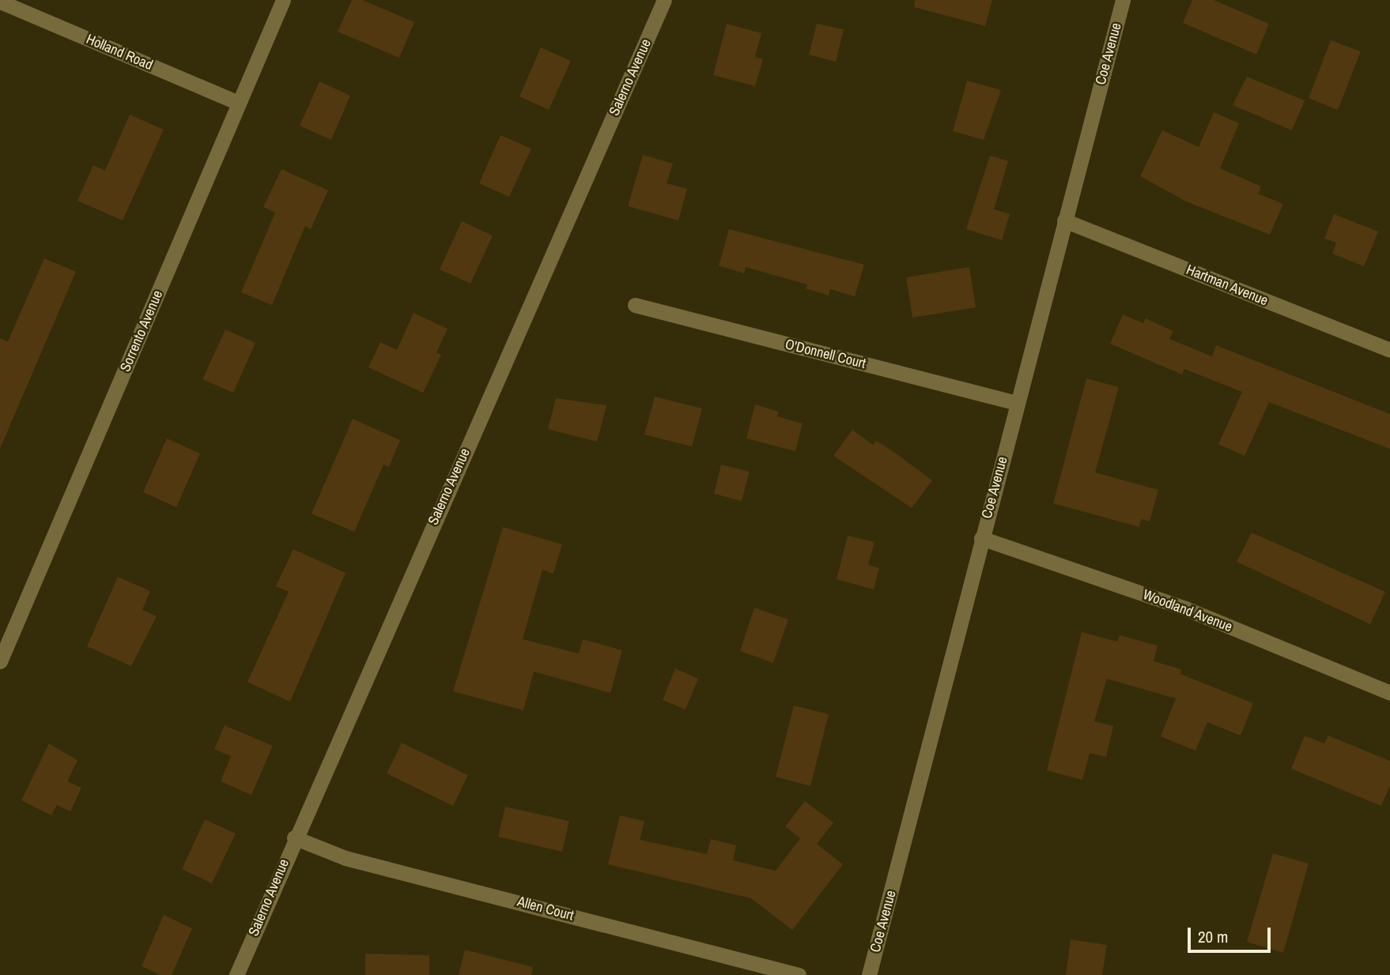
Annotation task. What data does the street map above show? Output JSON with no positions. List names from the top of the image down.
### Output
{
  "streets": {
    "street": [
      "Holland Road",
      "Coe Avenue",
      "Salerno Avenue",
      "Hartman Avenue",
      "Sorrento Avenue",
      "O'Donnell Court",
      "Woodland Avenue",
      "Allen Court"
    ]
  },
  "crossings": [
    ["Holland Road", "Sorrento Avenue"],
    ["Coe Avenue", "Hartman Avenue"],
    ["Coe Avenue", "O'Donnell Court"],
    ["Coe Avenue", "Woodland Avenue"],
    ["Salerno Avenue", "Allen Court"]
  ],
  "scale_bar": "20 m"
}
